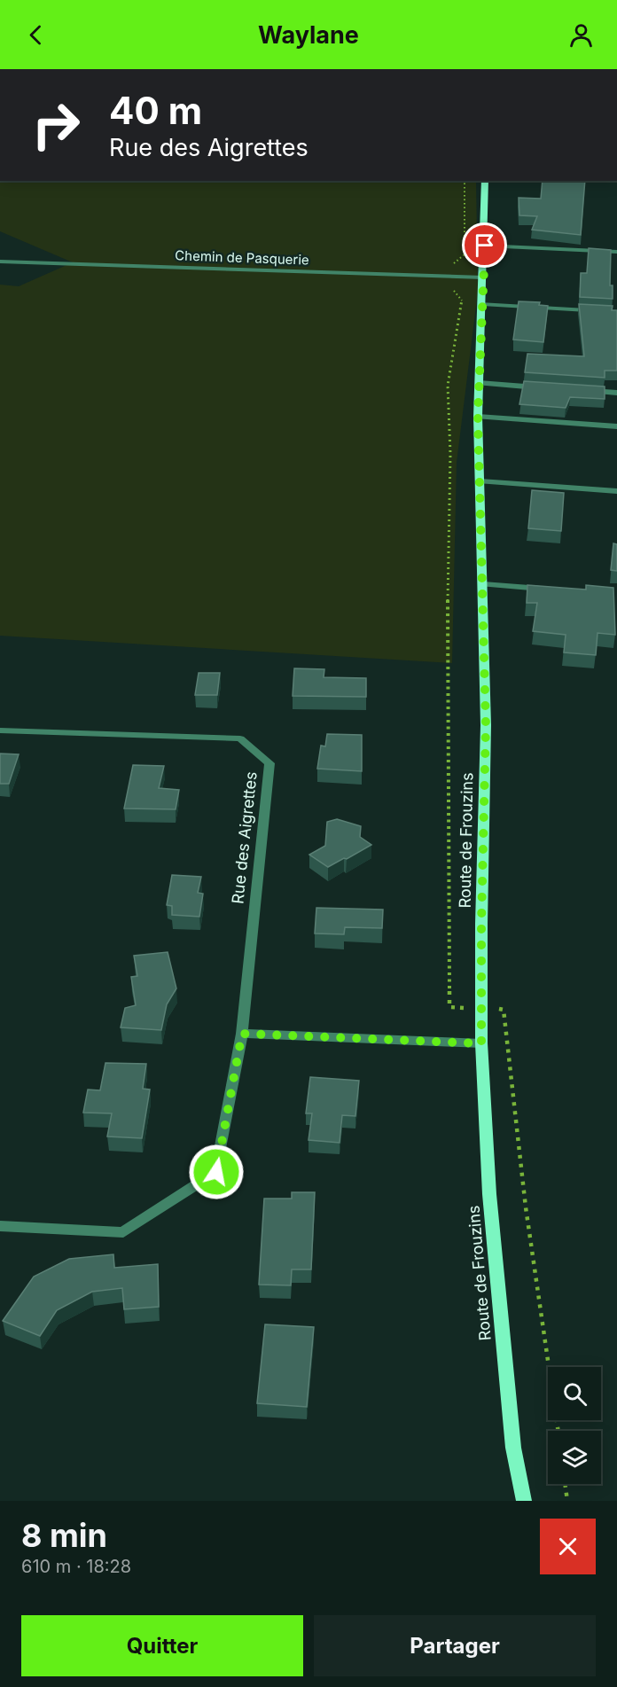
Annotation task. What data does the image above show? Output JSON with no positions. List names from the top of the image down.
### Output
{
  "streets": {
    "main road": ["Route de Frouzins"],
    "street": ["Rue des Aigrettes"],
    "lane": ["Chemin de Pasquerie"]
  },
  "crossings": [
    ["Chemin de Pasquerie", "Route de Frouzins"]
  ],
  "page": {
    "header": "Waylane",
    "turn": ["40 m", "Rue des Aigrettes"],
    "heading": ["8 min", "610 m · 18:28"],
    "buttons": ["Quitter", "Partager"]
  }
}
